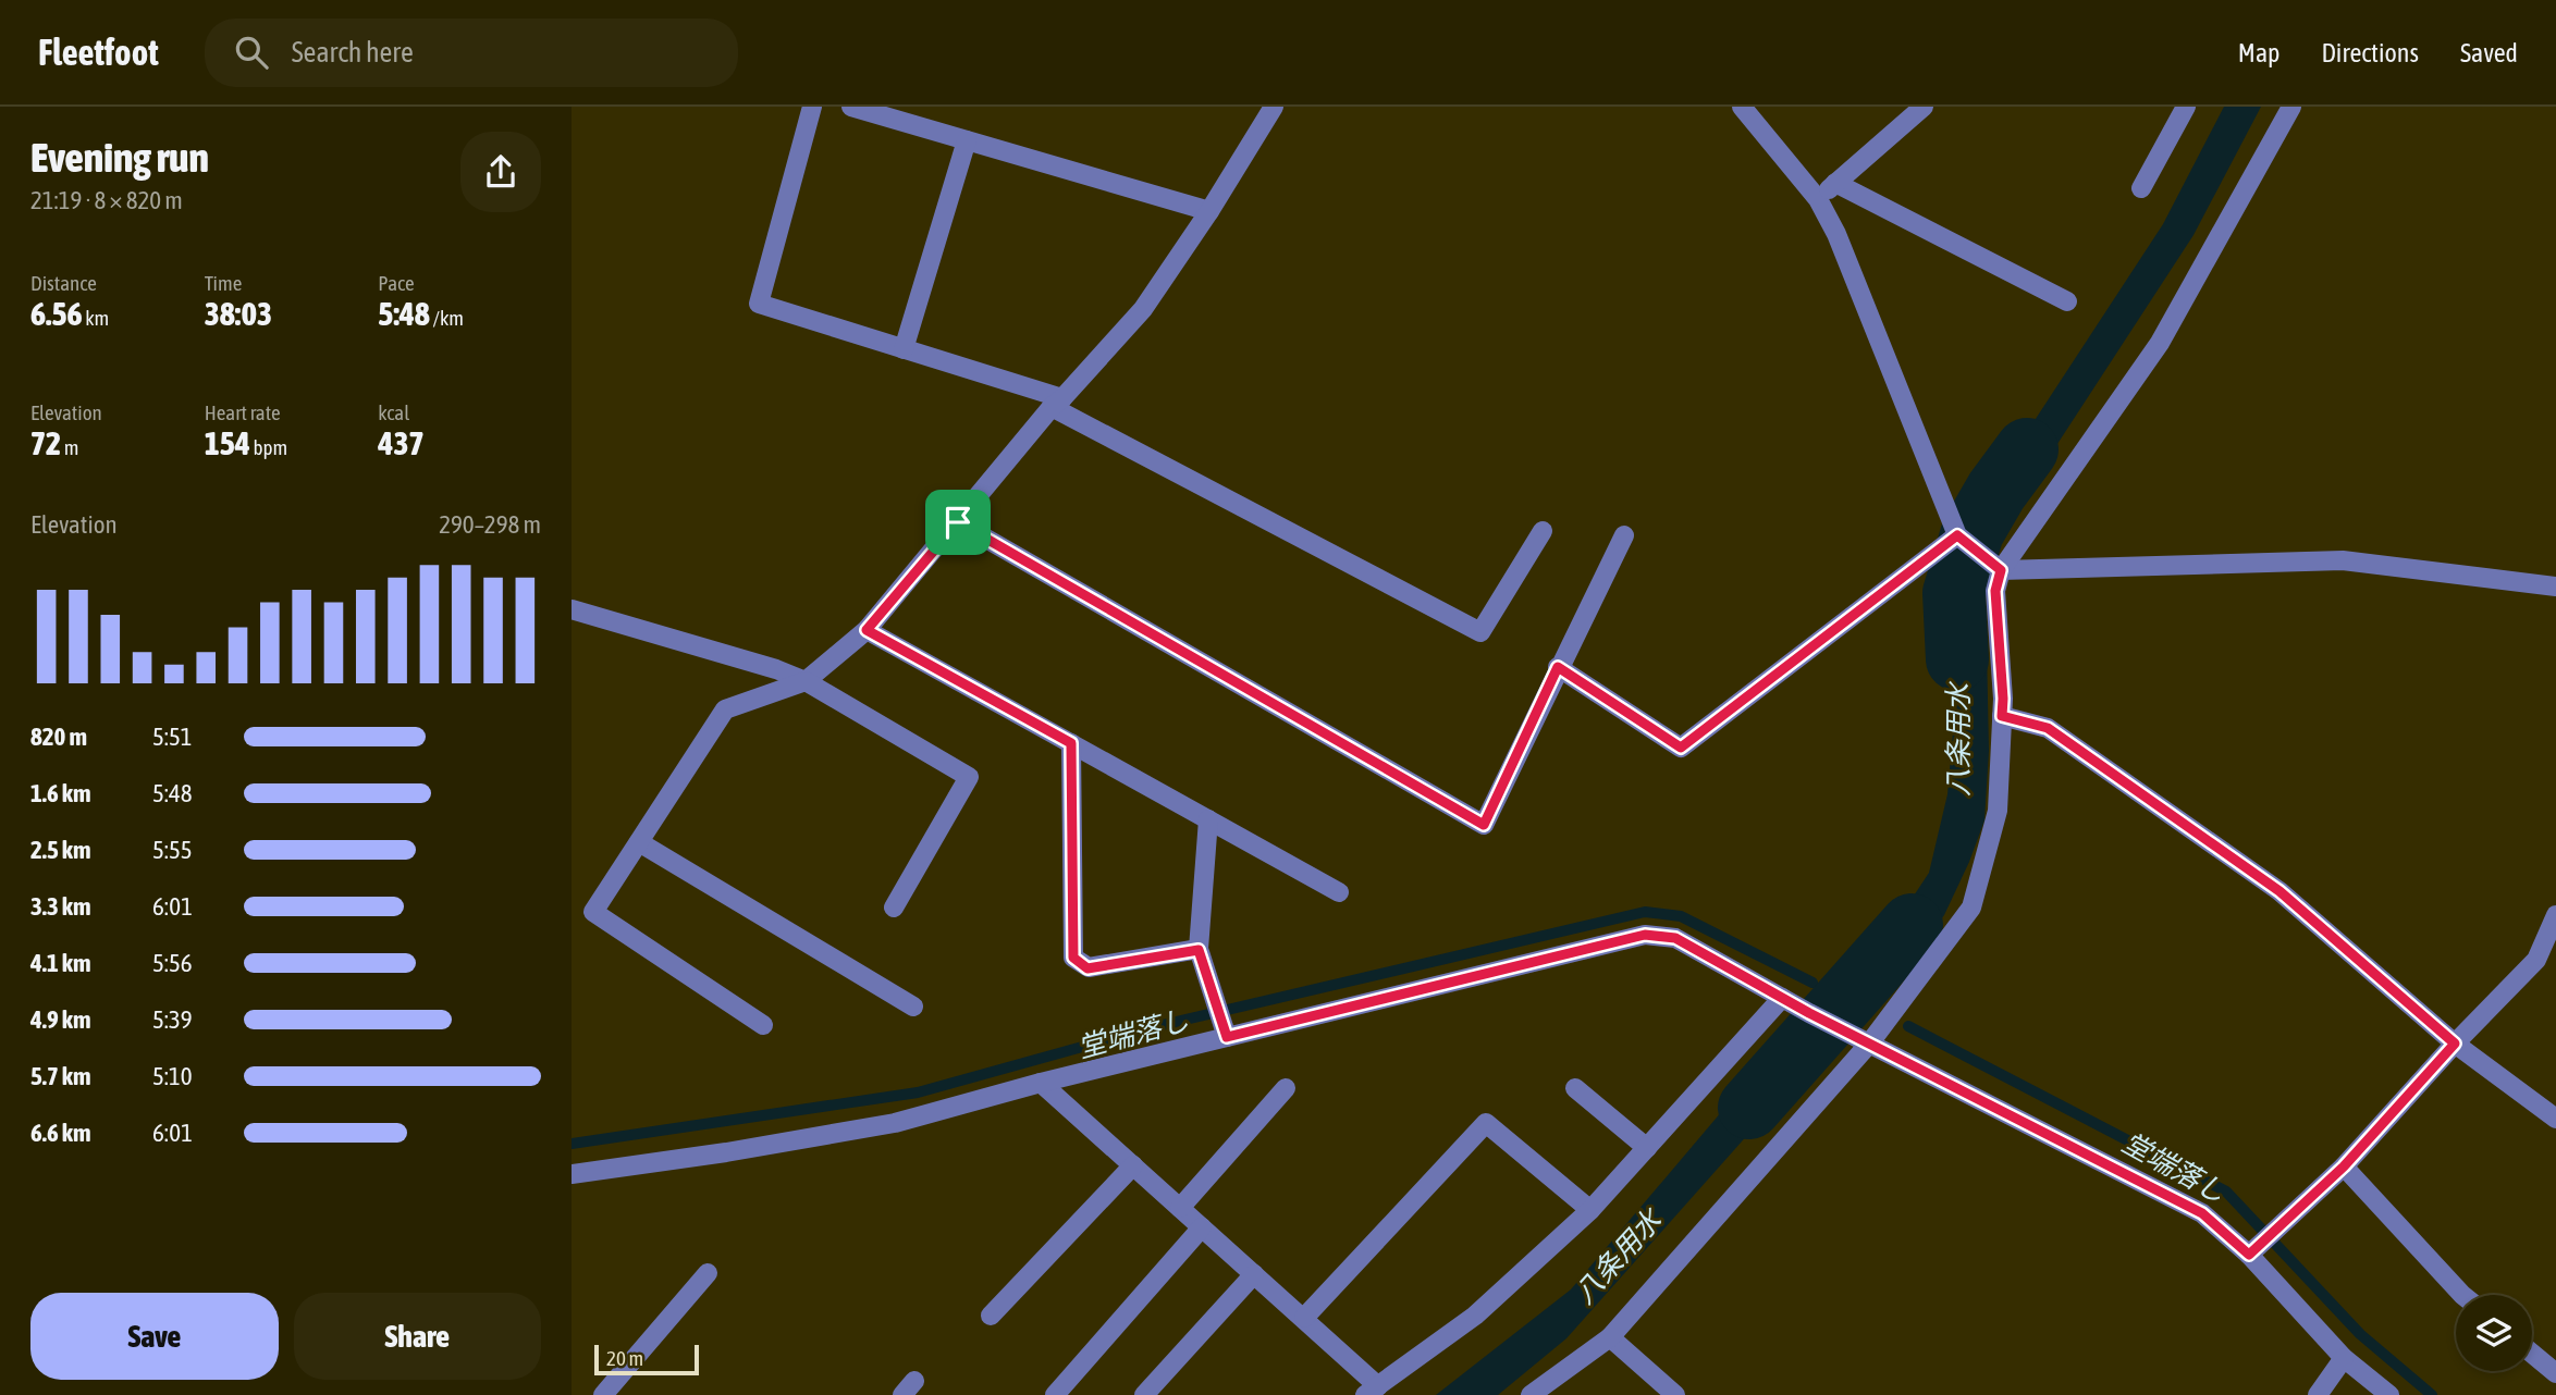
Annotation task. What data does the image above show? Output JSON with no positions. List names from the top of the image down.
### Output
{
  "water": ["八条用水", "堂端落し"],
  "scale_bar": "20 m",
  "page": {
    "header": "Fleetfoot",
    "search": "Search here",
    "nav": ["Map", "Directions", "Saved"],
    "heading": ["Evening run", "21:19 · 8 × 820 m"],
    "stats": [
      ["Distance", "6.56 km"],
      ["Time", "38:03"],
      ["Pace", "5:48 /km"],
      ["Elevation", "72 m"],
      ["Heart rate", "154 bpm"],
      ["kcal", "437"]
    ],
    "chart": ["Elevation", "290–298 m"],
    "list": [
      {
        "name": "820 m",
        "note": "5:51"
      },
      {
        "name": "1.6 km",
        "note": "5:48"
      },
      {
        "name": "2.5 km",
        "note": "5:55"
      },
      {
        "name": "3.3 km",
        "note": "6:01"
      },
      {
        "name": "4.1 km",
        "note": "5:56"
      },
      {
        "name": "4.9 km",
        "note": "5:39"
      },
      {
        "name": "5.7 km",
        "note": "5:10"
      },
      {
        "name": "6.6 km",
        "note": "6:01"
      }
    ],
    "buttons": ["Save", "Share"],
    "scale": "20 m"
  }
}
